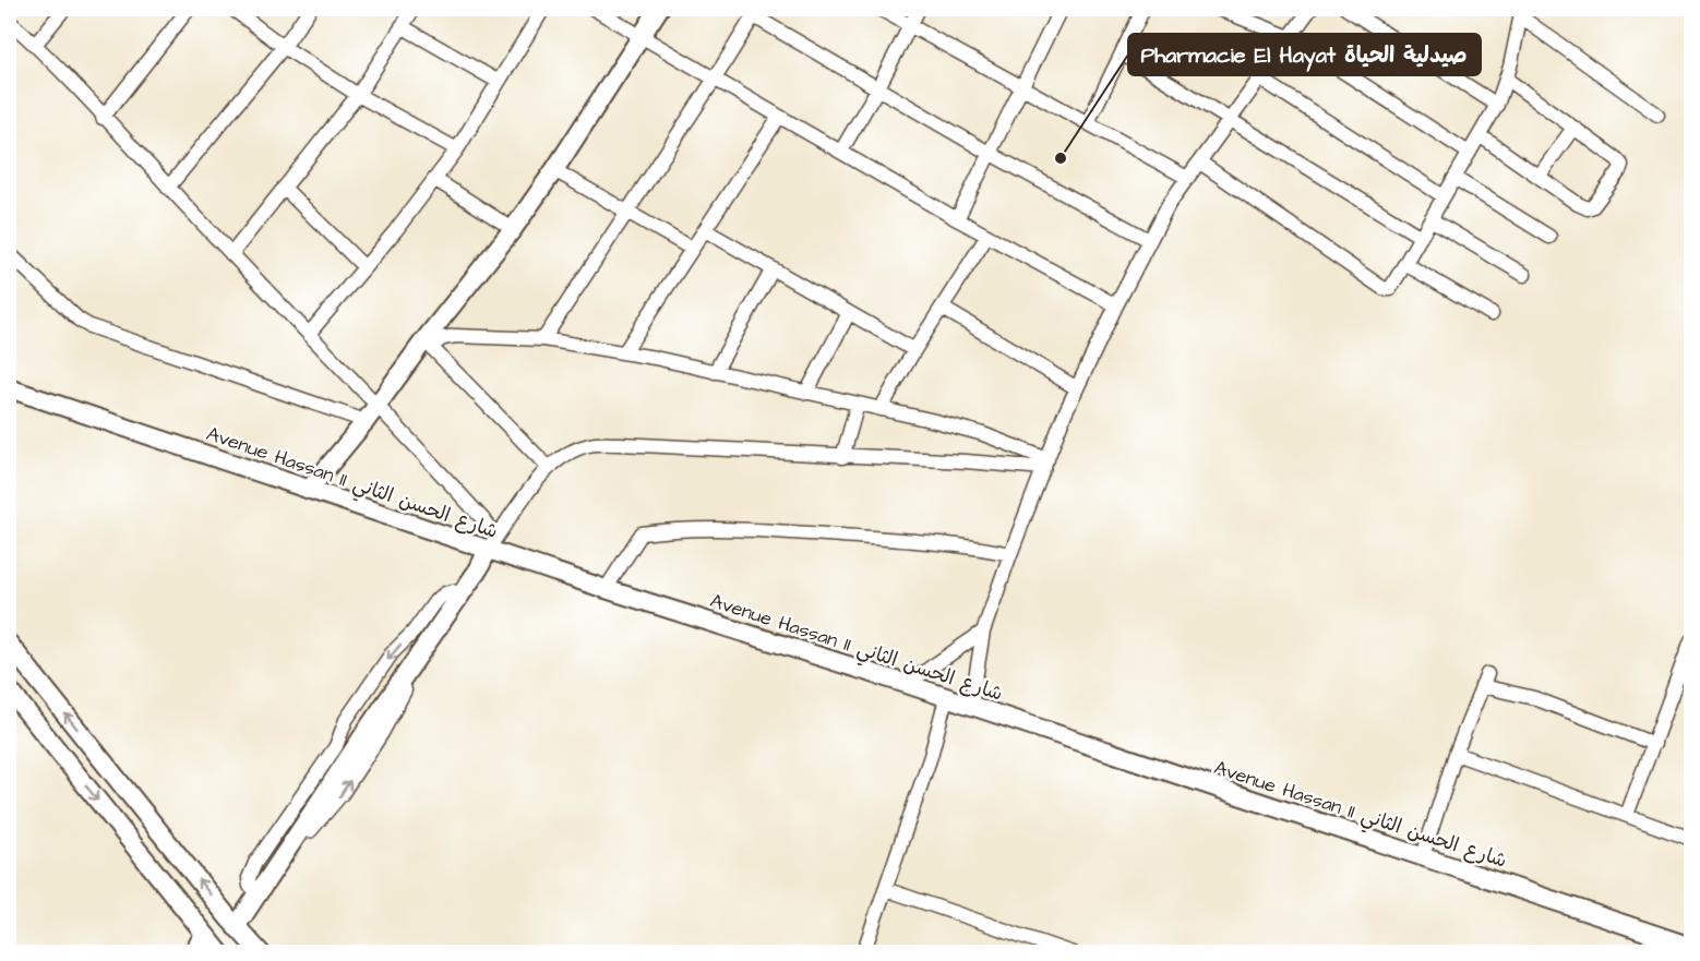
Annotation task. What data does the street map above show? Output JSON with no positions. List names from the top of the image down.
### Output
{
  "streets": {
    "street": ["Avenue Hassan II شارع الحسن الثاني"]
  },
  "places": ["Pharmacie El Hayat صيدلية الحياة"]
}
